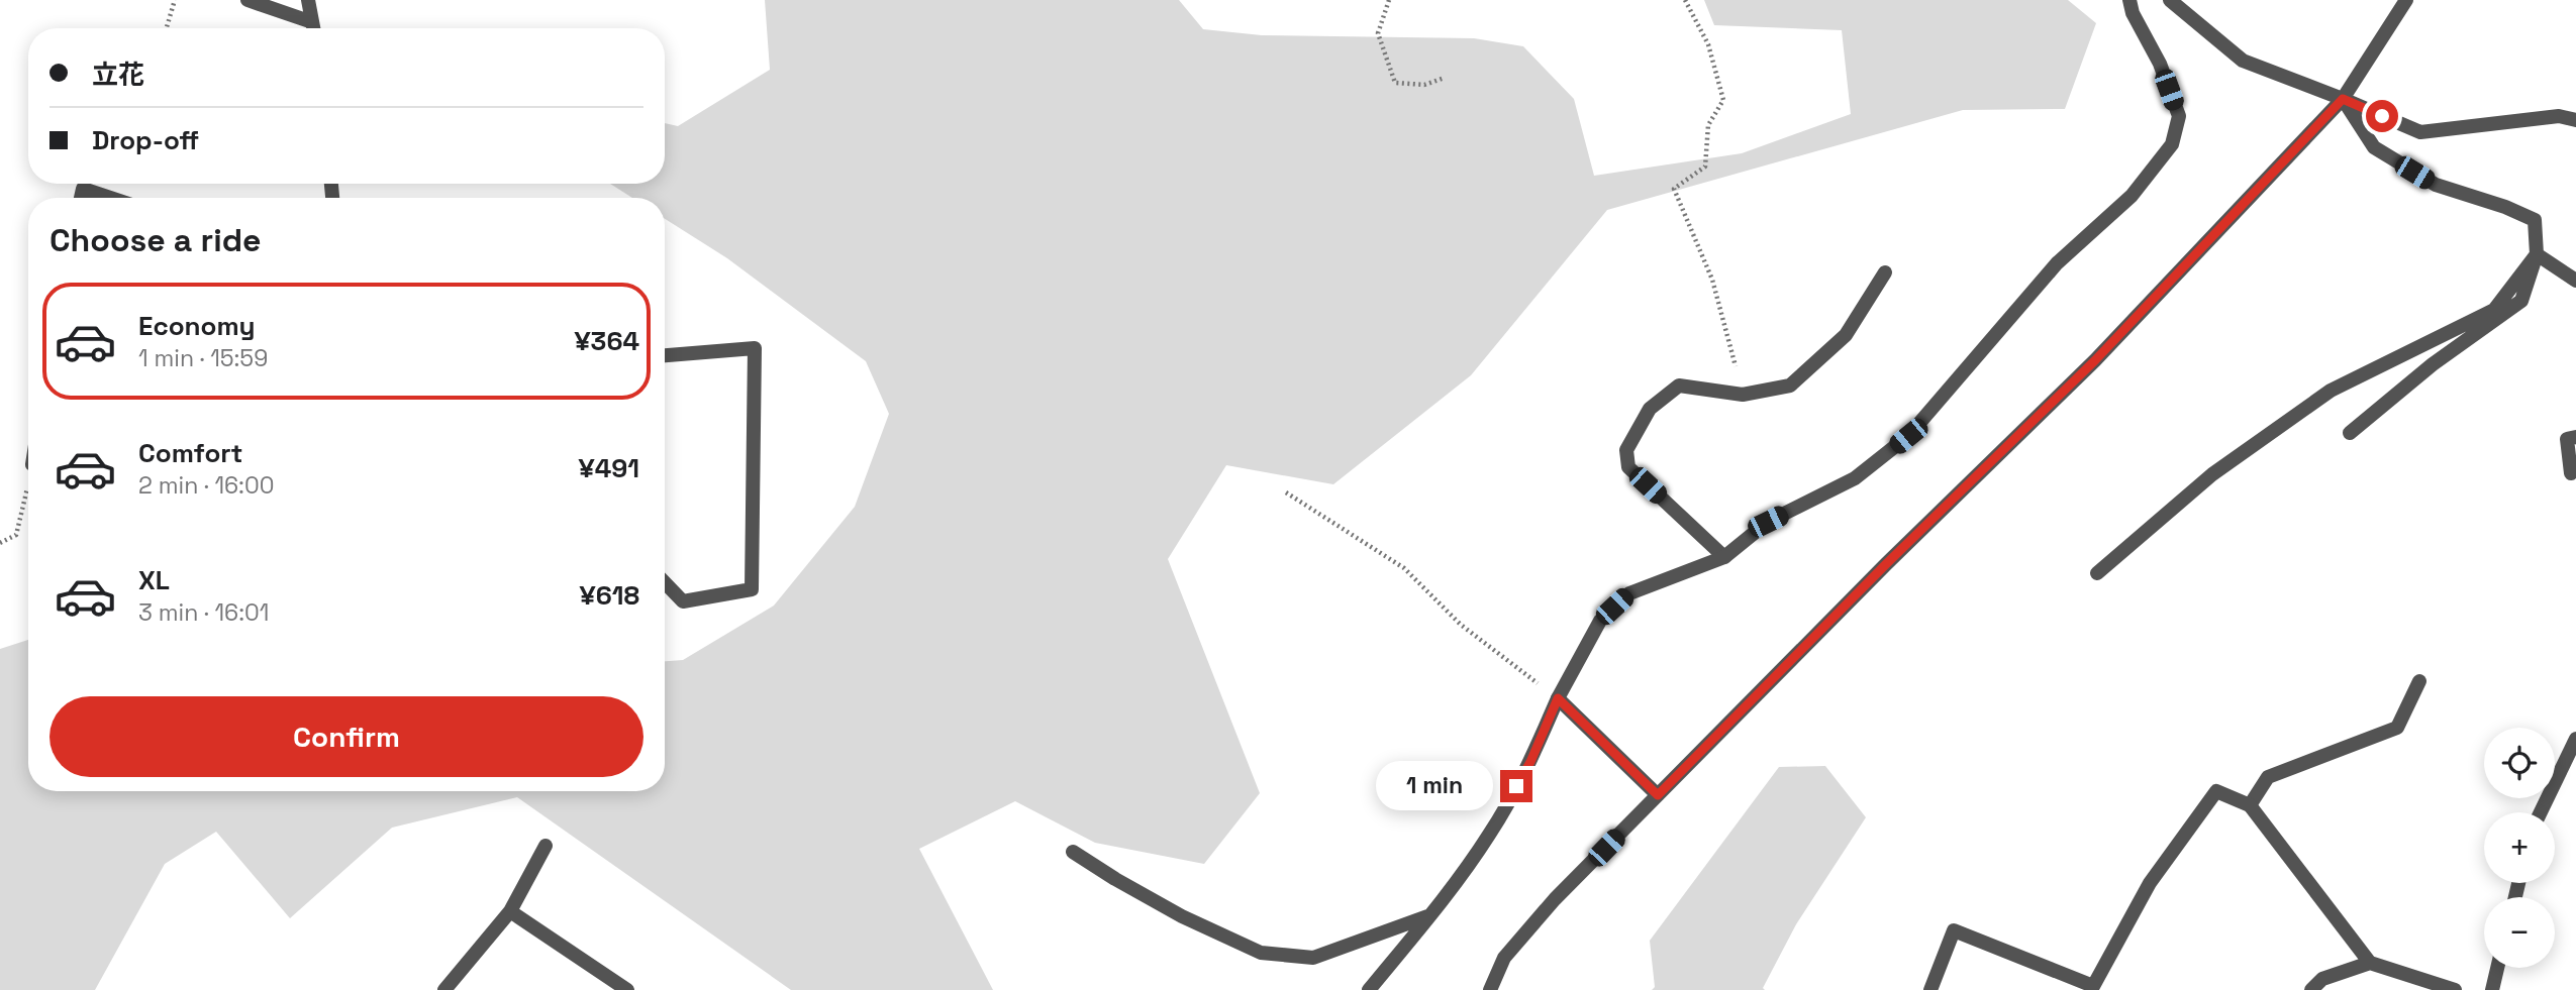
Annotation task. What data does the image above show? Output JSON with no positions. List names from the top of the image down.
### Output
{
  "page": {
    "banner": ["立花", "Drop-off"],
    "heading": "Choose a ride",
    "list": [
      {
        "name": "Economy",
        "note": "1 min · 15:59",
        "value": "¥364"
      },
      {
        "name": "Comfort",
        "note": "2 min · 16:00",
        "value": "¥491"
      },
      {
        "name": "XL",
        "note": "3 min · 16:01",
        "value": "¥618"
      }
    ],
    "buttons": "Confirm",
    "map_buttons": ["+", "−"],
    "bubble": "1 min"
  }
}
